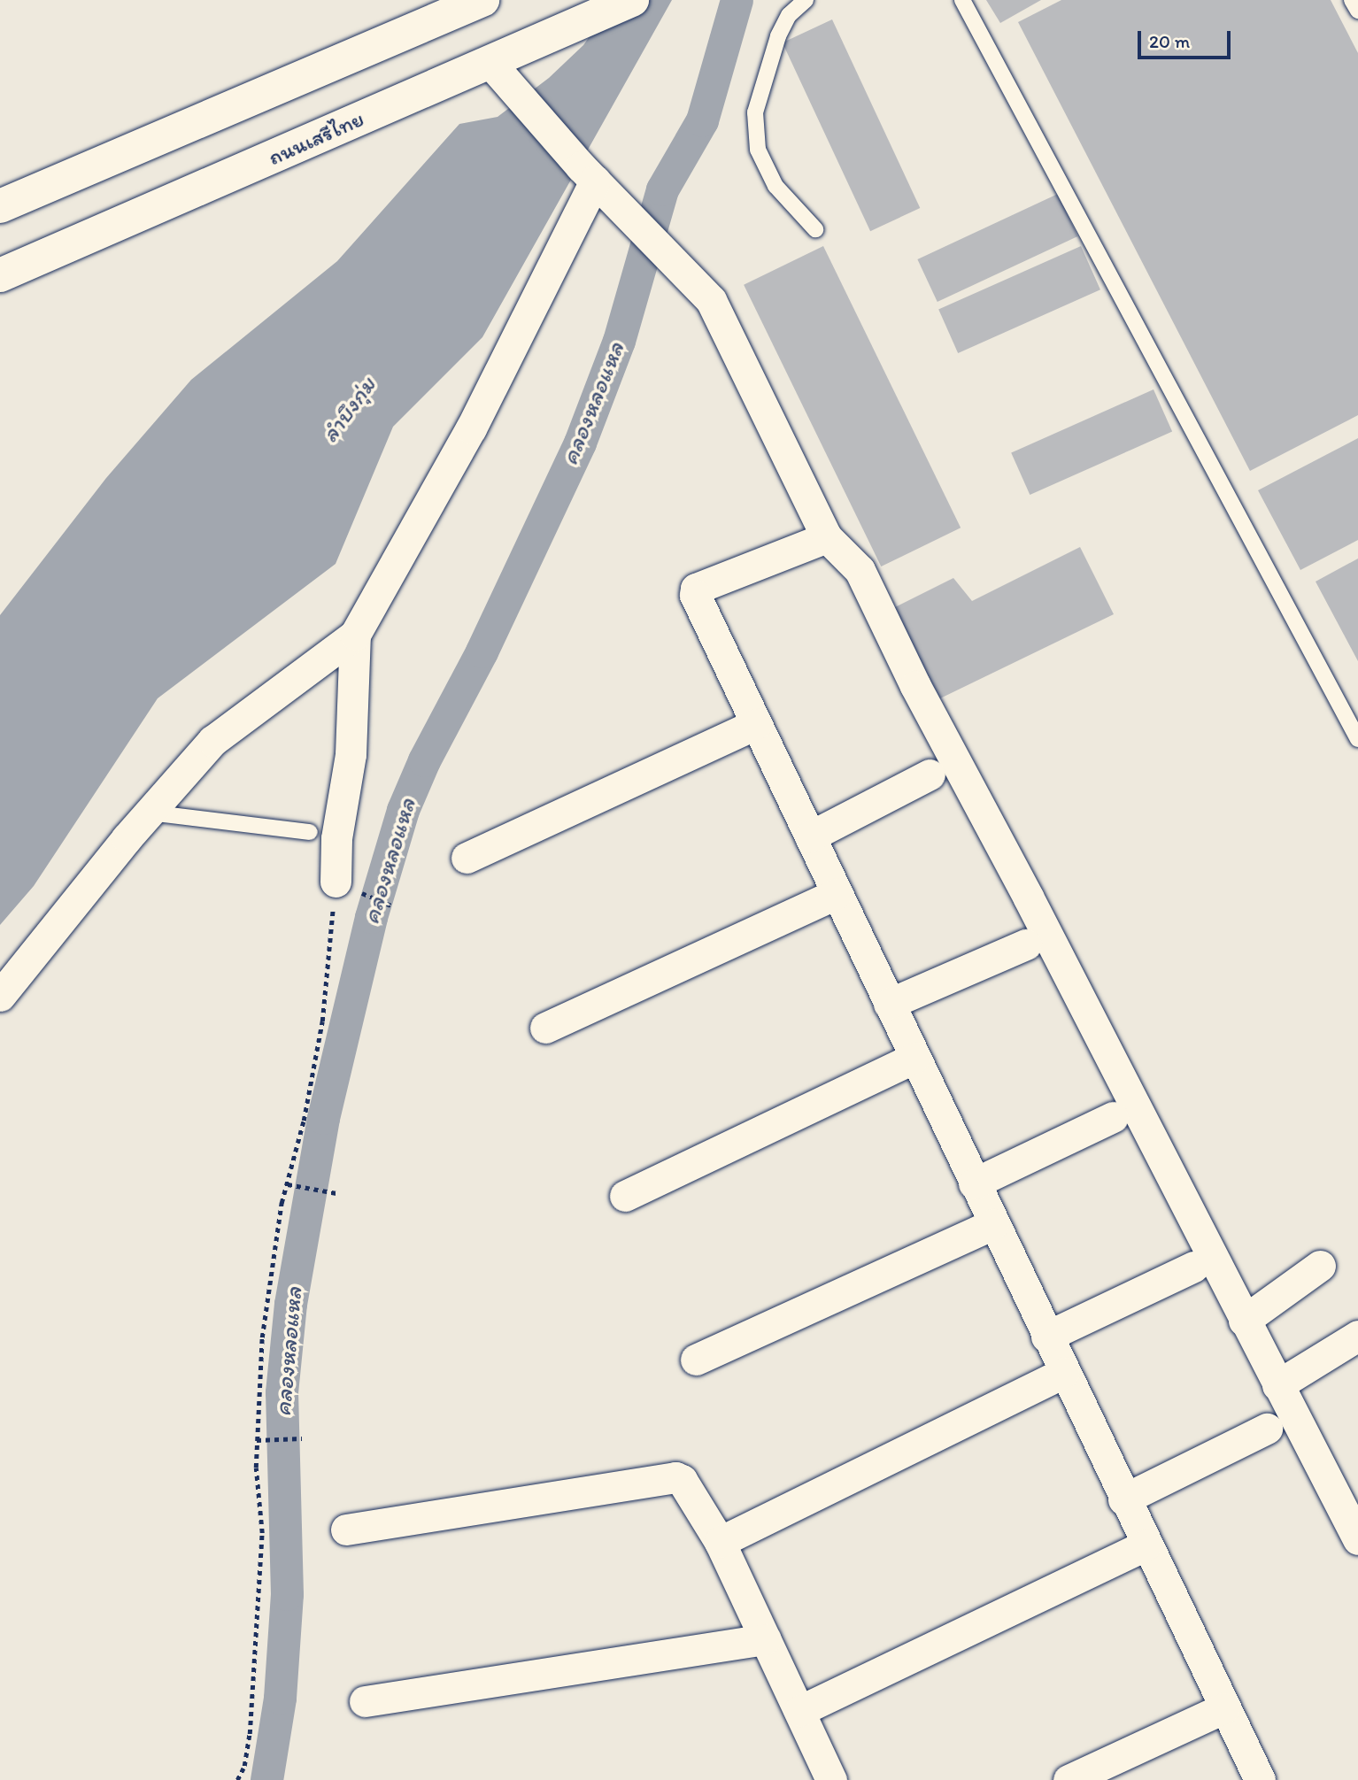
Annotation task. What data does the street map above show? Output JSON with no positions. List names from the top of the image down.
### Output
{
  "streets": {
    "main road": ["ถนนเสรีไทย"]
  },
  "water": ["คลองหลอแหล", "ลำบึงกุ่ม"],
  "scale_bar": "20 m"
}
